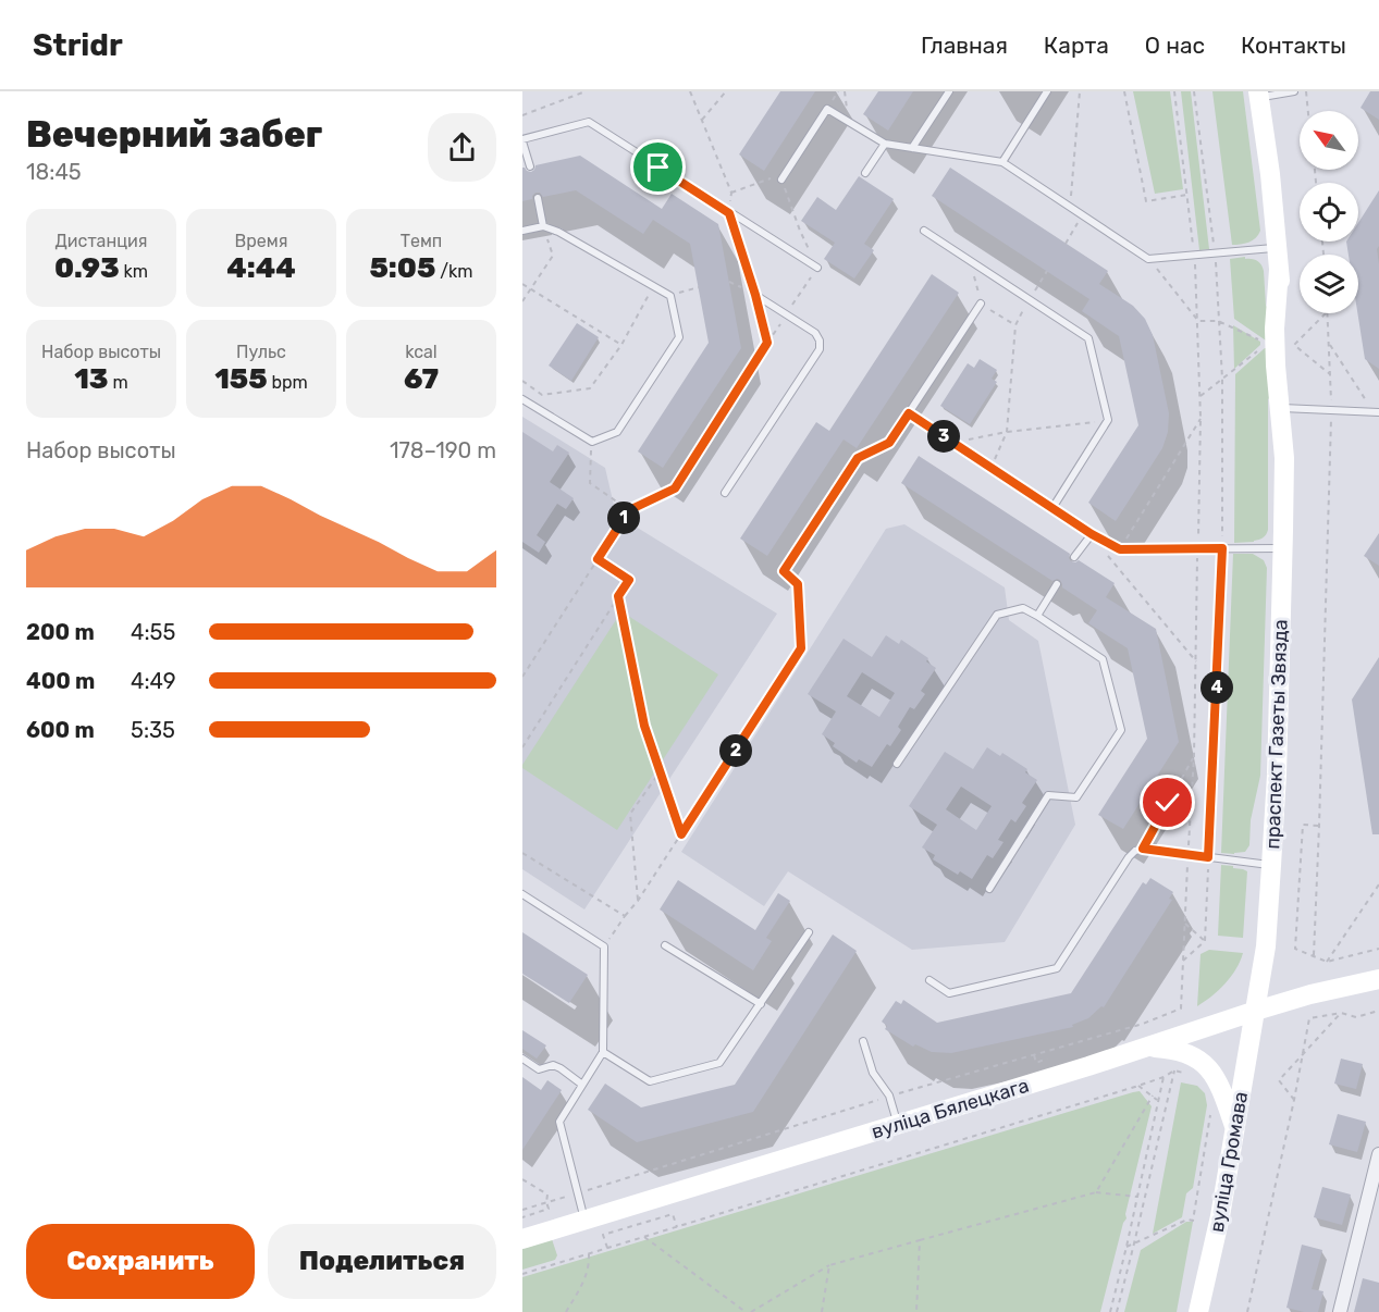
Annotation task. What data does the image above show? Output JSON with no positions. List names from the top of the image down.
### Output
{
  "streets": {
    "main road": ["праспект Газеты Звязда", "вуліца Бялецкага", "вуліца Громава"]
  },
  "crossings": [
    ["праспект Газеты Звязда", "вуліца Бялецкага"],
    ["праспект Газеты Звязда", "вуліца Громава"],
    ["вуліца Бялецкага", "вуліца Громава"]
  ],
  "north": "top left",
  "page": {
    "header": "Stridr",
    "nav": [
      "Главная",
      "Карта",
      "О нас",
      "Контакты"
    ],
    "heading": ["Вечерний забег", "18:45"],
    "stats": [
      ["Дистанция", "0.93 km"],
      ["Время", "4:44"],
      ["Темп", "5:05 /km"],
      ["Набор высоты", "13 m"],
      ["Пульс", "155 bpm"],
      ["kcal", "67"]
    ],
    "pins": [
      "3",
      "1",
      "4",
      "2"
    ],
    "chart": ["Набор высоты", "178–190 m"],
    "list": [
      {
        "name": "200 m",
        "note": "4:55"
      },
      {
        "name": "400 m",
        "note": "4:49"
      },
      {
        "name": "600 m",
        "note": "5:35"
      }
    ],
    "buttons": ["Сохранить", "Поделиться"]
  }
}
